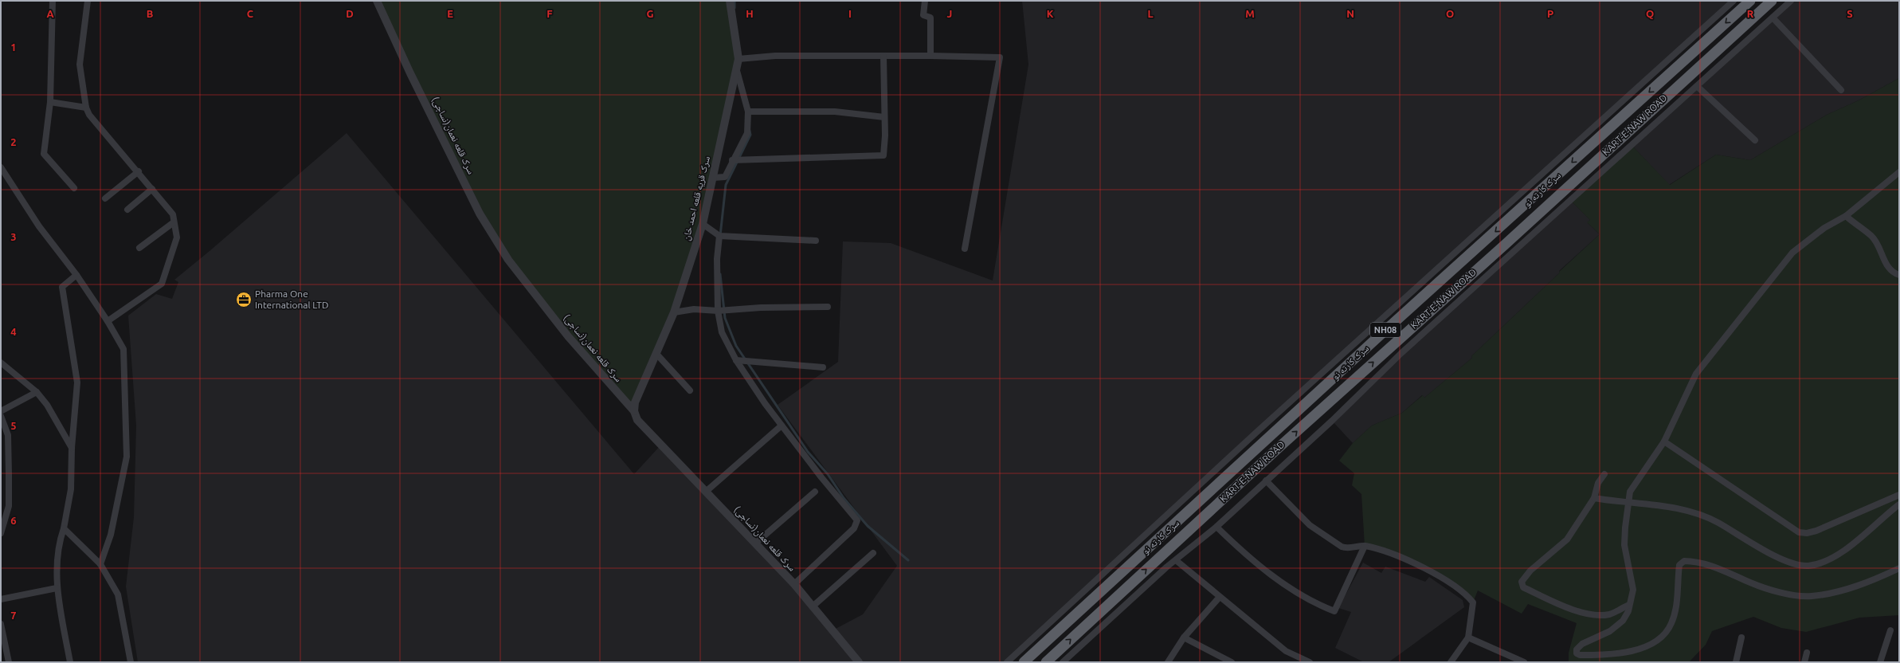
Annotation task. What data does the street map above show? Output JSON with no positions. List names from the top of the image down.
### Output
{
  "streets": {
    "highway": ["KART-E-NAW ROAD", "سرک کارته نو", "NH08"],
    "street": ["سرک قلعه نعمان(نساجی)", "سرک قریه قلعه احمد خان"]
  },
  "crossings": [
    ["سرک قلعه نعمان(نساجی)", "سرک قریه قلعه احمد خان"]
  ],
  "one_way": ["KART-E-NAW ROAD", "سرک کارته نو"],
  "places": {
    "office": ["Pharma One International LTD"]
  },
  "grid": {
    "columns": [
      "A",
      "B",
      "C",
      "D",
      "E",
      "F",
      "G",
      "H",
      "I",
      "J",
      "K",
      "L",
      "M",
      "N",
      "O",
      "P",
      "Q",
      "R",
      "S"
    ],
    "rows": [
      "1",
      "2",
      "3",
      "4",
      "5",
      "6",
      "7"
    ]
  }
}
